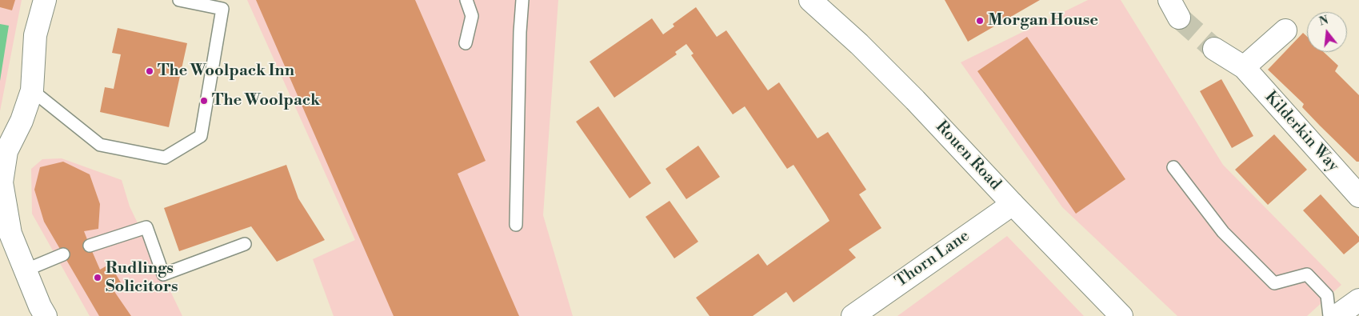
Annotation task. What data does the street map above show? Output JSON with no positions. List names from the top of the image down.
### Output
{
  "streets": {
    "street": ["Kilderkin Way", "Rouen Road", "Thorn Lane"]
  },
  "crossings": [
    ["Rouen Road", "Thorn Lane"]
  ],
  "places": [
    "Morgan House",
    "The Woolpack Inn",
    "The Woolpack",
    "Rudlings Solicitors"
  ],
  "north": "top"
}
